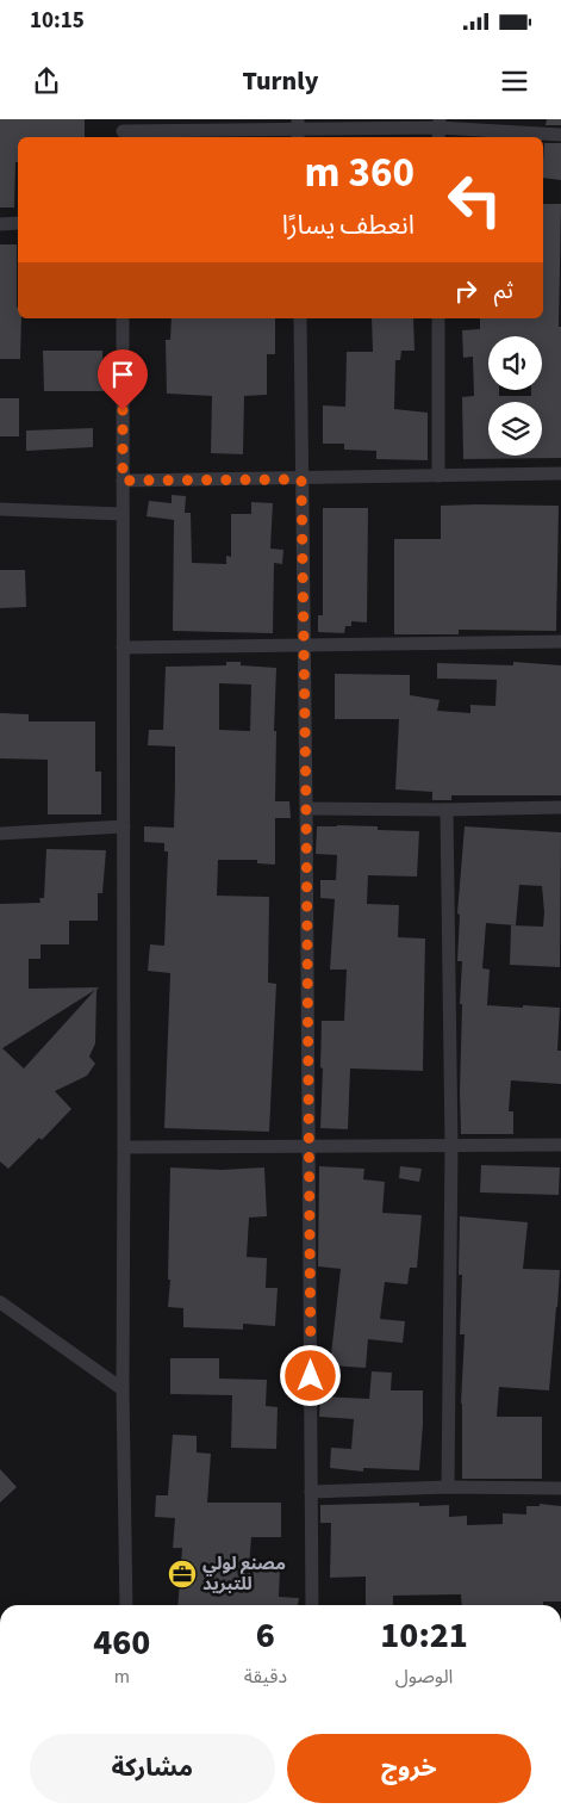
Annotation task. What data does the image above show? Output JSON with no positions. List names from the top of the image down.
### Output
{
  "places": {
    "office": ["مصنع لولي للتبريد"]
  },
  "page": {
    "status": "10:15",
    "header": "Turnly",
    "turn": ["360 m", "انعطف يسارًا"],
    "then": "ثم",
    "eta": [
      "10:21",
      "الوصول",
      "6",
      "دقيقة",
      "460",
      "m"
    ],
    "buttons": ["خروج", "مشاركة"]
  }
}
